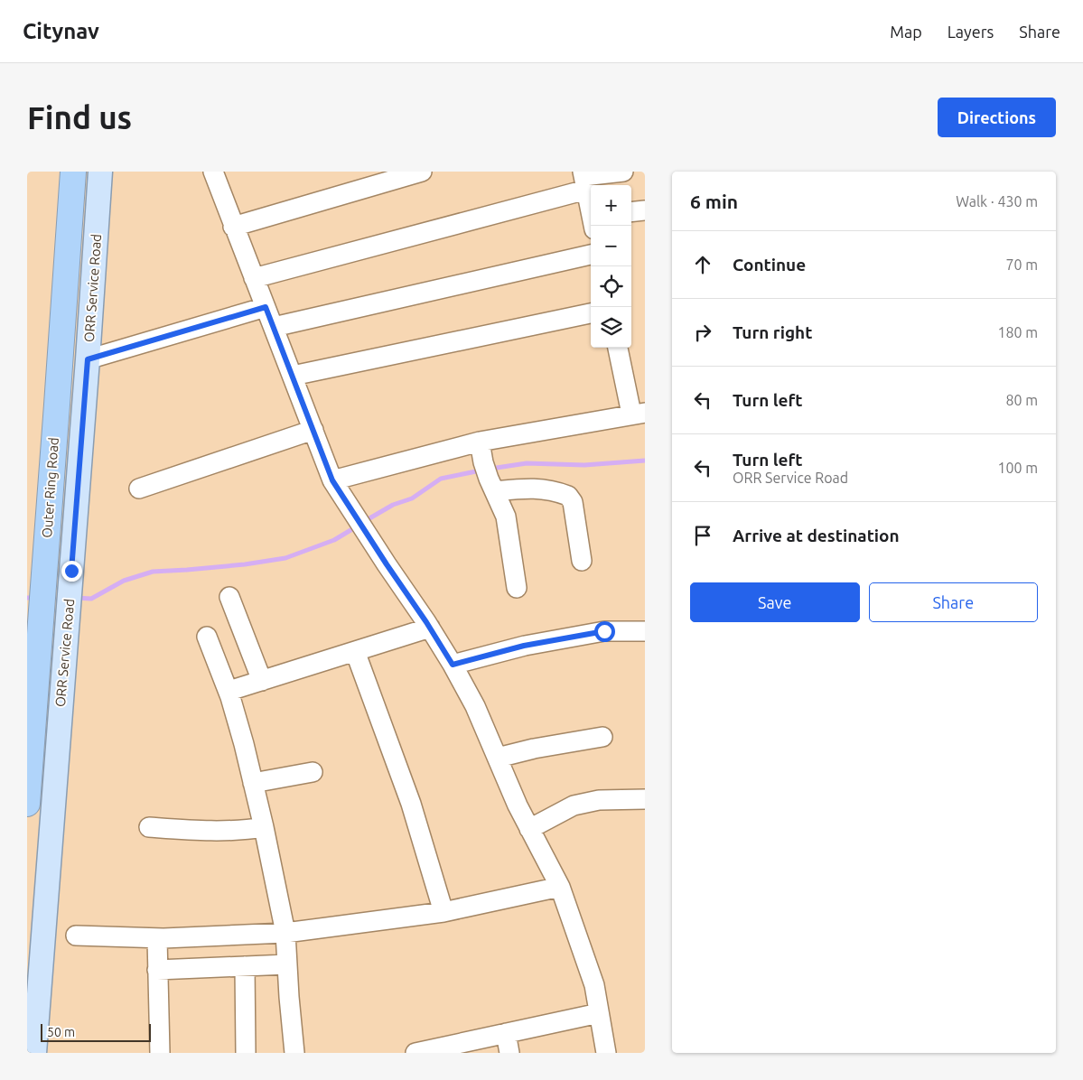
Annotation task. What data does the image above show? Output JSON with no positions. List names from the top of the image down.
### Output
{
  "streets": {
    "highway": ["Outer Ring Road"],
    "main road": ["ORR Service Road"]
  },
  "scale_bar": "50 m",
  "page": {
    "header": "Citynav",
    "nav": ["Map", "Layers", "Share"],
    "buttons": [
      "Directions",
      ["Save", "Share"]
    ],
    "title": "Find us",
    "heading": ["6 min", "Walk · 430 m"],
    "map_buttons": ["+", "−"],
    "list": [
      ["Continue", "70 m"],
      ["Turn right", "180 m"],
      ["Turn left", "80 m"],
      ["Turn left", "ORR Service Road", "100 m"],
      "Arrive at destination"
    ],
    "scale": "50 m"
  }
}
